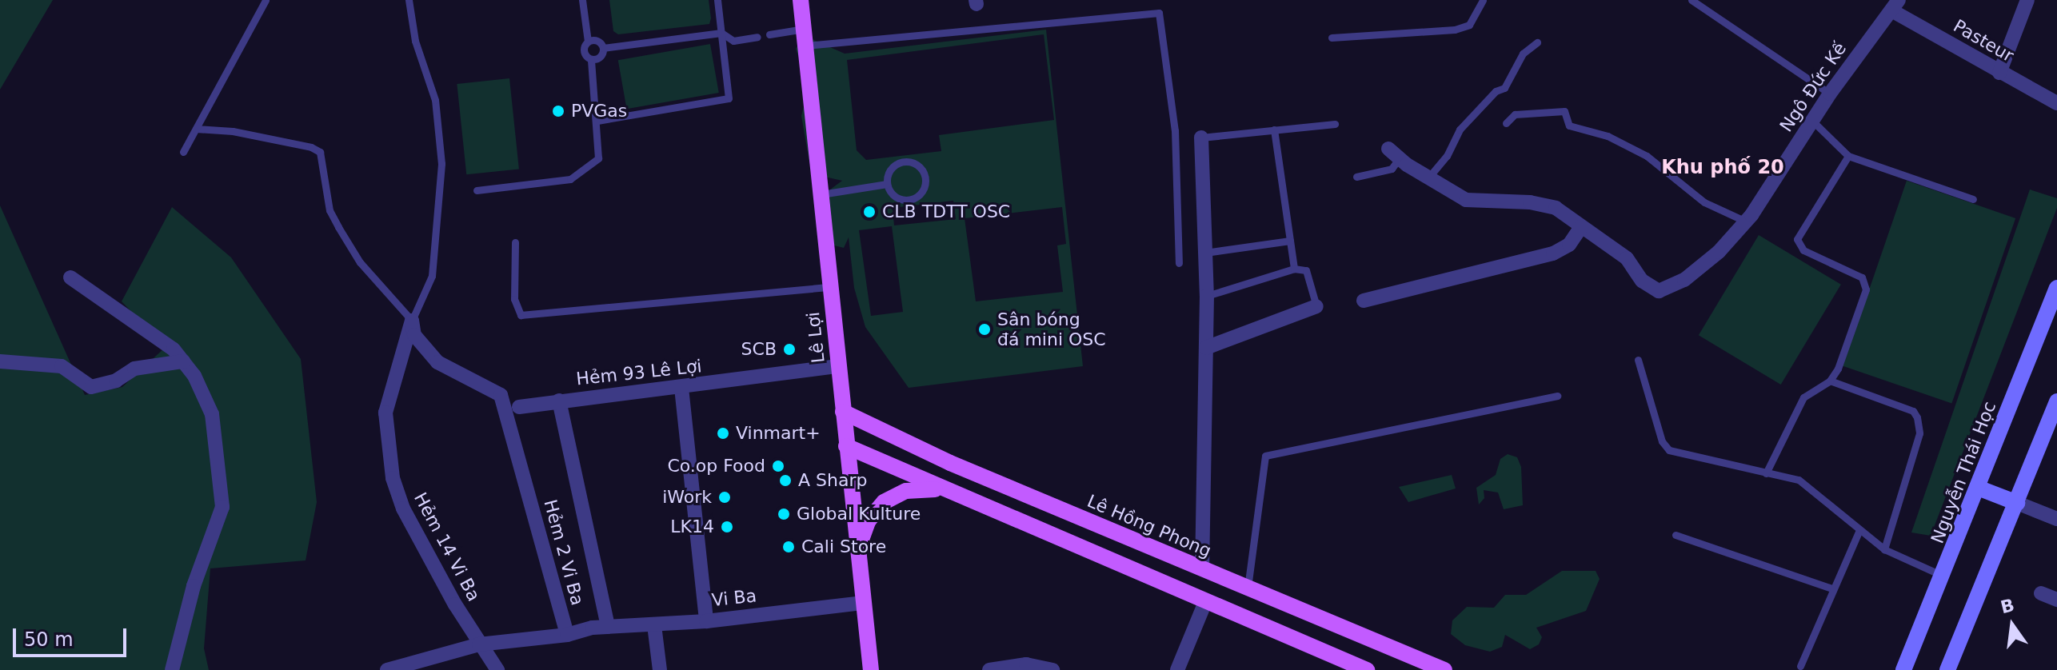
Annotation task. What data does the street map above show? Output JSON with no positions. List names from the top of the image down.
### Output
{
  "streets": {
    "main road": ["Lê Lợi", "Nguyễn Thái Học", "Lê Hồng Phong"],
    "street": [
      "Pasteur",
      "Ngô Đức Kế",
      "Hẻm 93 Lê Lợi",
      "Hẻm 14 Vi Ba",
      "Hẻm 2 Vi Ba",
      "Vi Ba"
    ]
  },
  "crossings": [
    ["Pasteur", "Ngô Đức Kế"],
    ["Lê Lợi", "Hẻm 93 Lê Lợi"],
    ["Lê Lợi", "Lê Hồng Phong"],
    ["Lê Lợi", "Vi Ba"],
    ["Hẻm 93 Lê Lợi", "Hẻm 2 Vi Ba"],
    ["Hẻm 14 Vi Ba", "Hẻm 2 Vi Ba"],
    ["Hẻm 2 Vi Ba", "Vi Ba"]
  ],
  "districts": ["Khu phố 20"],
  "places": [
    "PVGas",
    "CLB TDTT OSC",
    "Sân bóng đá mini OSC",
    "SCB",
    "Vinmart+",
    "Co.op Food",
    "A Sharp",
    "iWork",
    "Global Kulture",
    "LK14",
    "Cali Store"
  ],
  "scale_bar": "50 m",
  "north": "top"
}
